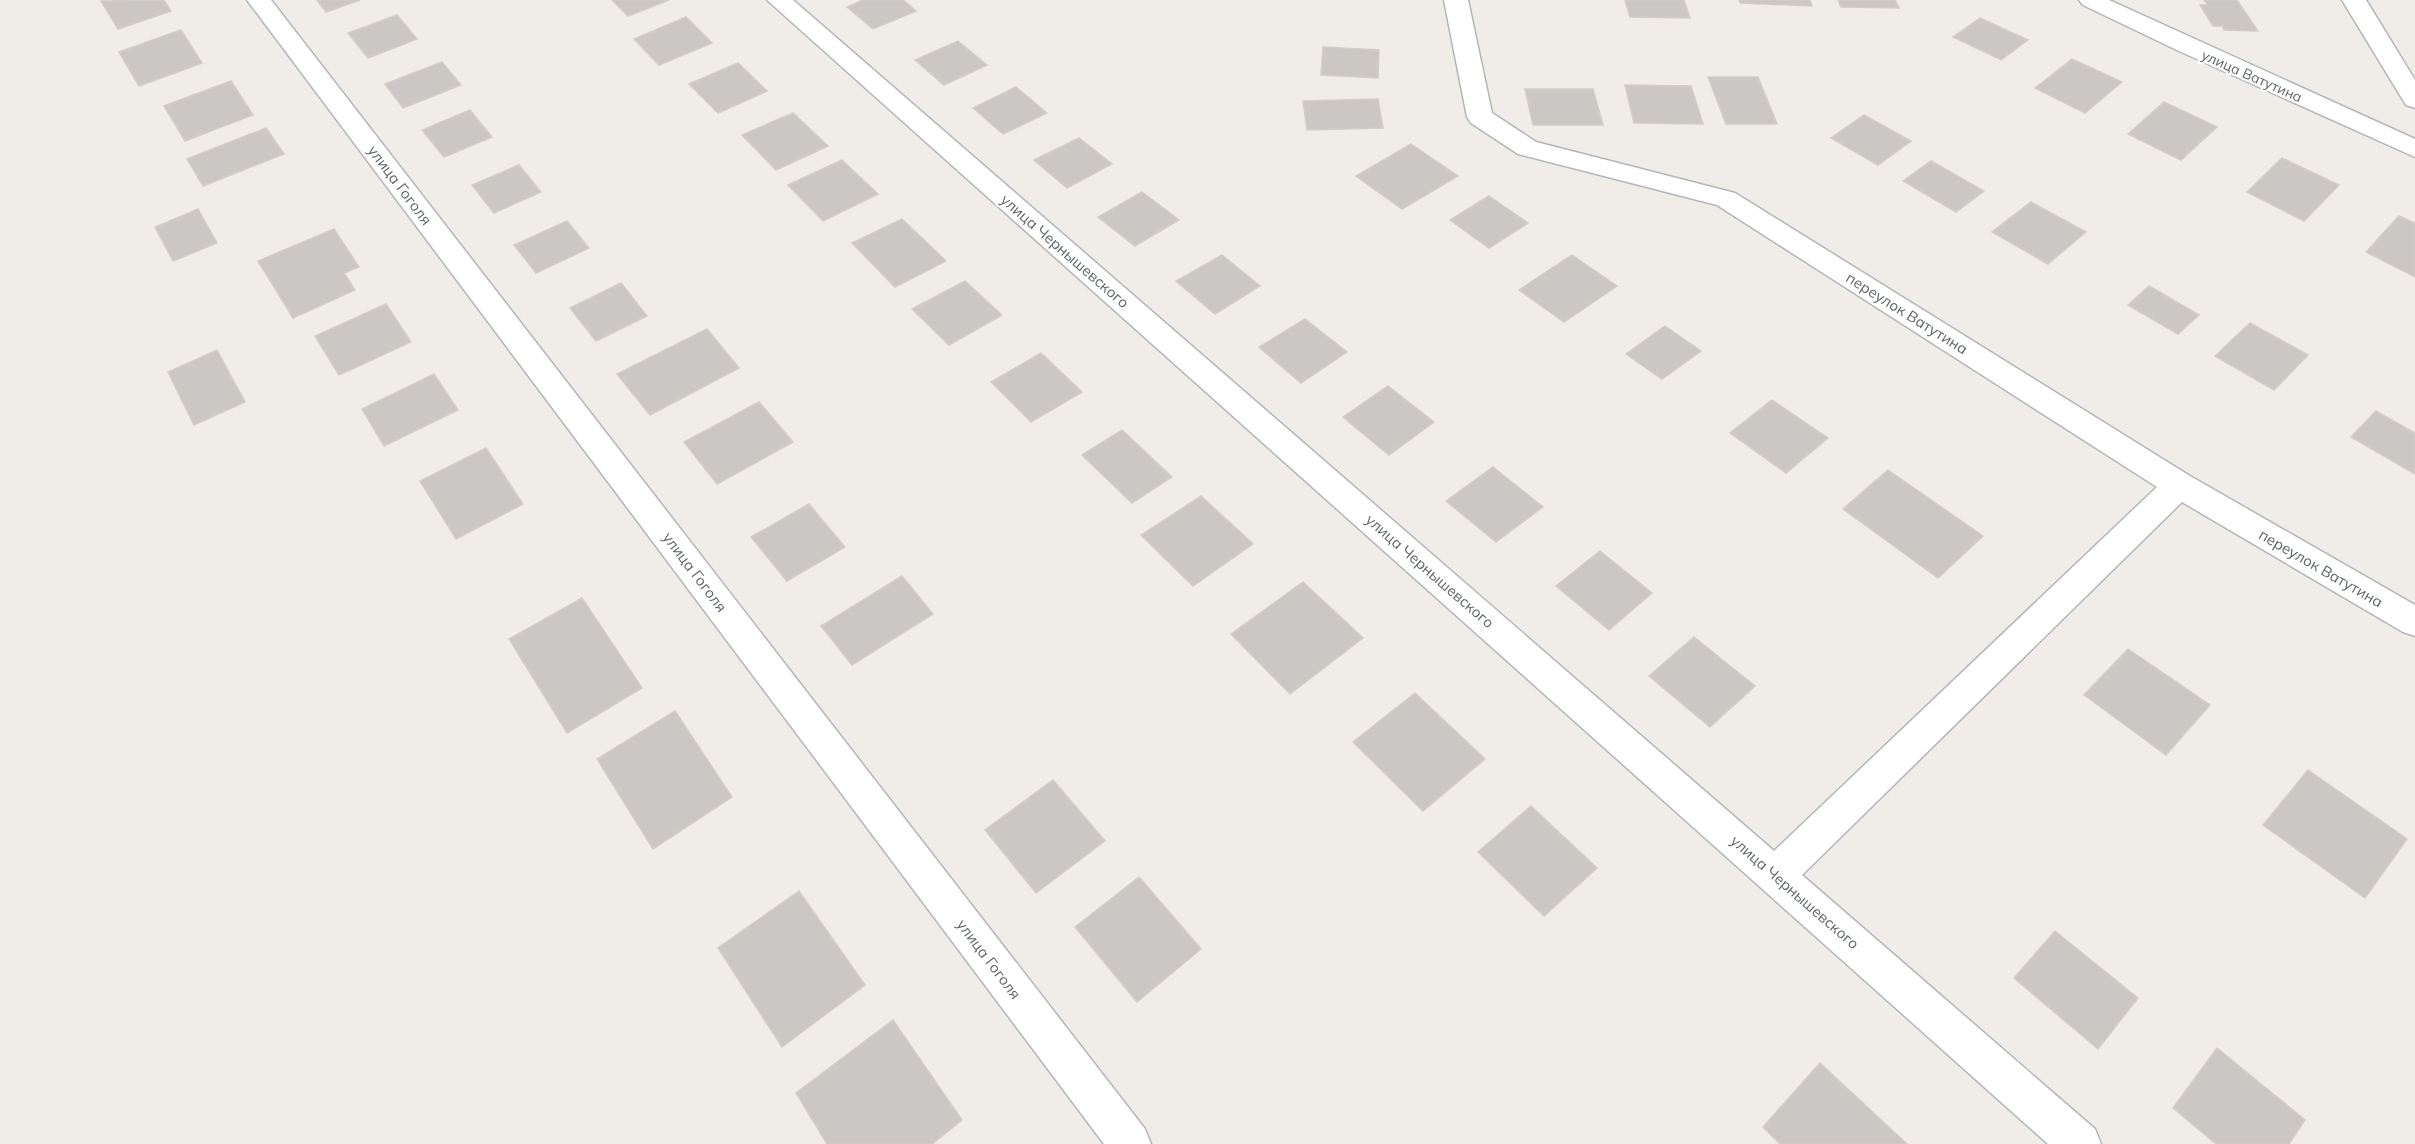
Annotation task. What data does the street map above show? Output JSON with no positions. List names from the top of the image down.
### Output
{
  "streets": {
    "street": [
      "улица Ватутина",
      "улица Гоголя",
      "улица Чернышевского",
      "переулок Ватутина"
    ]
  }
}
